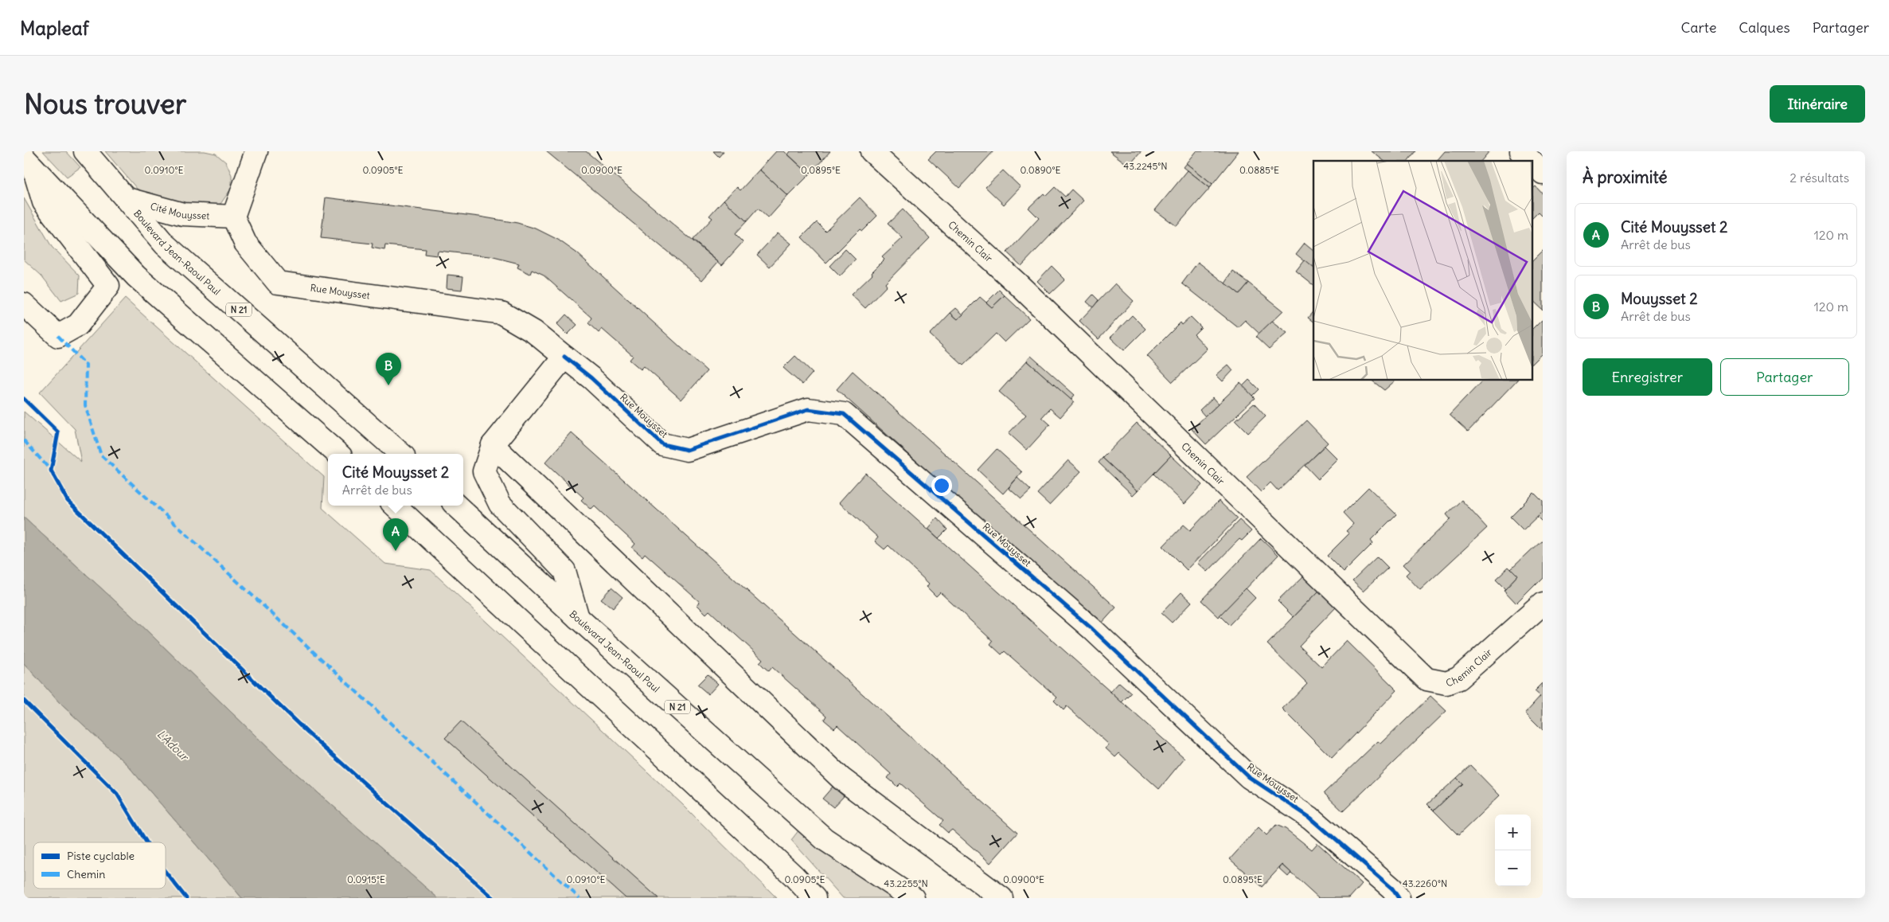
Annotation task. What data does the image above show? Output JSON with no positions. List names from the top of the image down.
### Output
{
  "streets": {
    "street": [
      "Cité Mouysset",
      "Chemin Clair",
      "Boulevard Jean-Raoul Paul",
      "Rue Mouysset",
      "N 21"
    ]
  },
  "crossings": [
    ["Cité Mouysset", "Boulevard Jean-Raoul Paul"],
    ["Cité Mouysset", "Rue Mouysset"]
  ],
  "water": ["L'Adour"],
  "legend": ["Piste cyclable", "Chemin"],
  "page": {
    "header": "Mapleaf",
    "nav": ["Carte", "Calques", "Partager"],
    "buttons": [
      "Itinéraire",
      ["Enregistrer", "Partager"]
    ],
    "title": "Nous trouver",
    "heading": ["À proximité", "2 résultats"],
    "list": [
      {
        "mark": "A",
        "name": "Cité Mouysset 2",
        "note": "Arrêt de bus",
        "value": "120 m"
      },
      {
        "mark": "B",
        "name": "Mouysset 2",
        "note": "Arrêt de bus",
        "value": "120 m"
      }
    ],
    "pins": ["B", "A"],
    "popup": ["Cité Mouysset 2", "Arrêt de bus"],
    "map_buttons": ["+", "−"]
  },
  "coordinates": [
    "43.2245°N",
    "0.0885°E",
    "0.0910°E",
    "0.0905°E",
    "0.0900°E",
    "0.0895°E",
    "0.0890°E",
    "0.0915°E",
    "43.2255°N",
    "43.2260°N"
  ]
}
